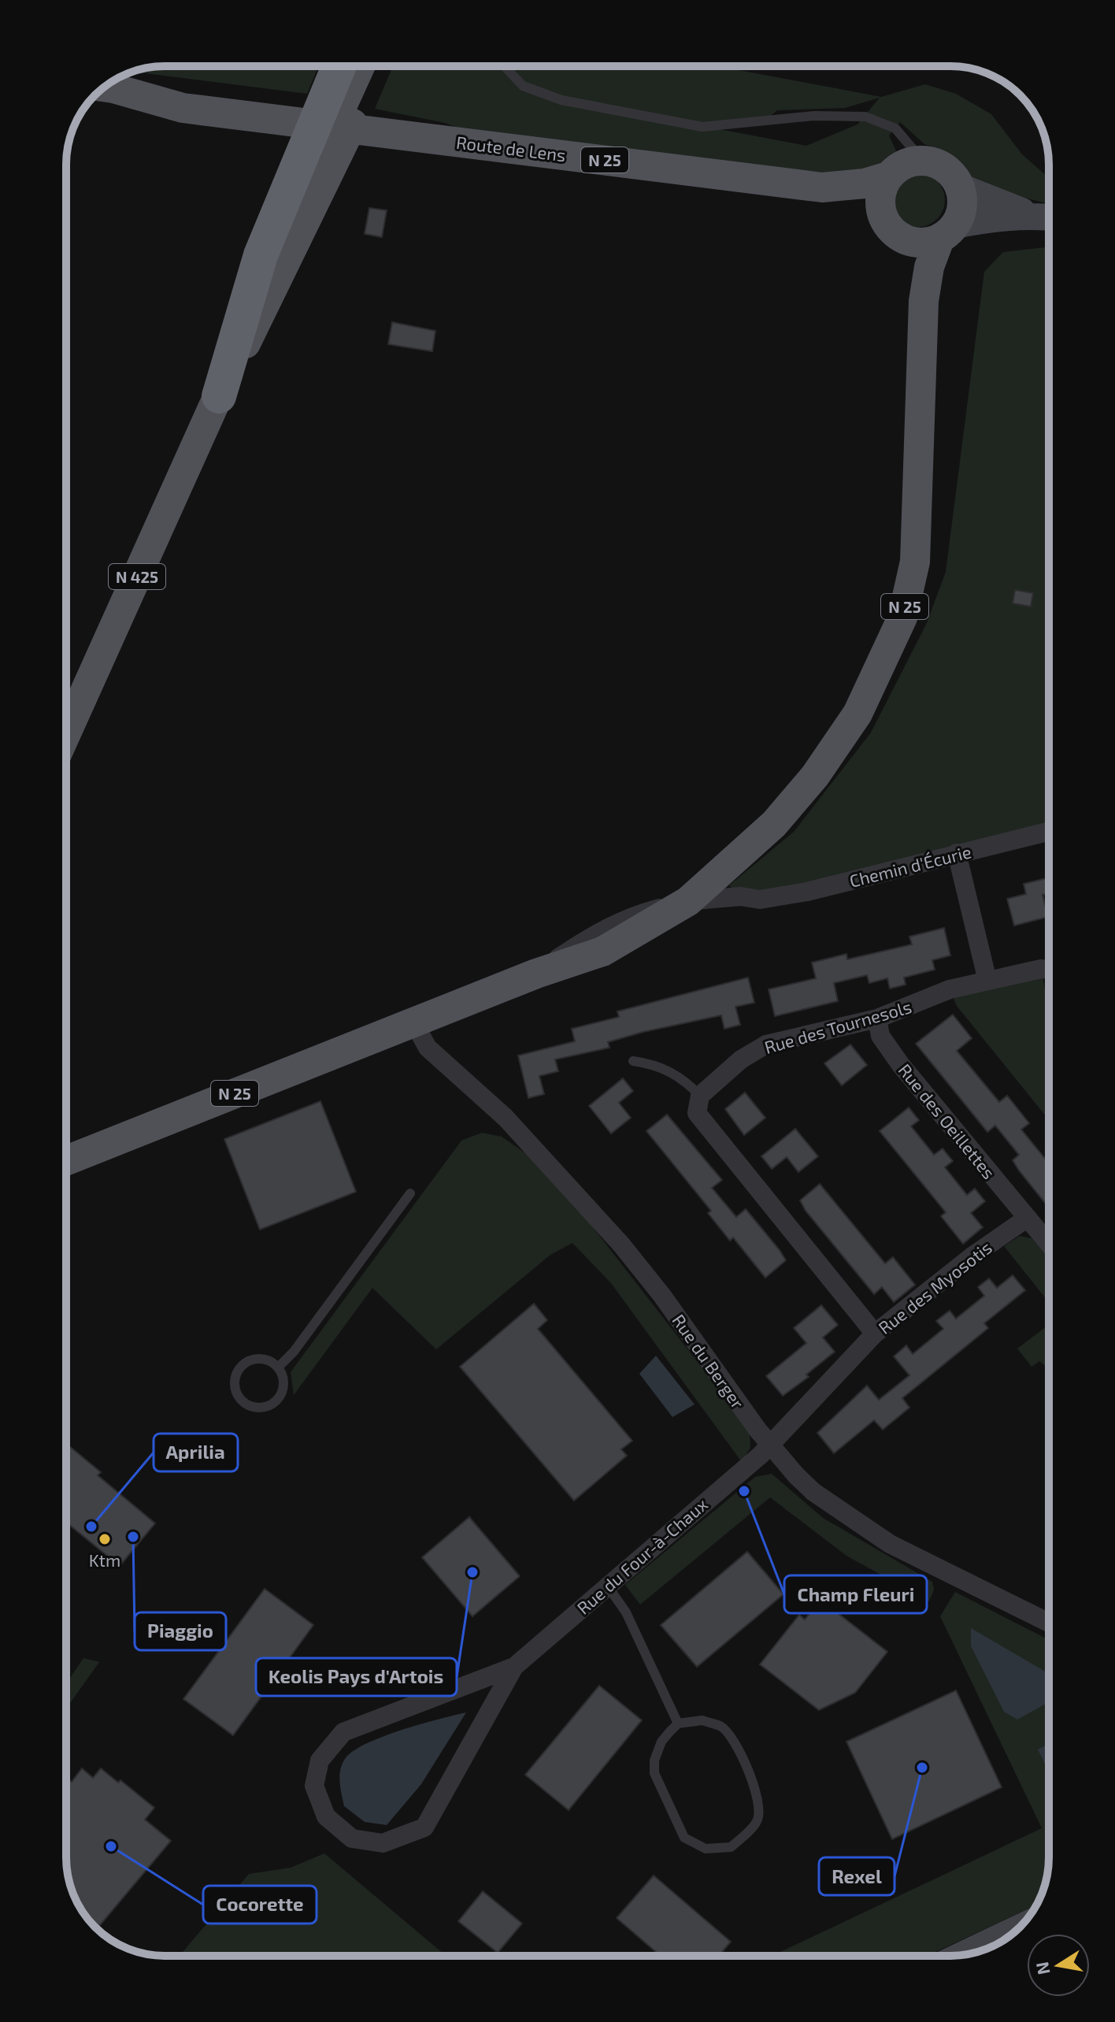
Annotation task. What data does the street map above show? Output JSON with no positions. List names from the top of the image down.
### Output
{
  "streets": {
    "main road": ["Route de Lens", "N 25", "N 425"],
    "street": [
      "Chemin d'Écurie",
      "Rue des Tournesols",
      "Rue des Oeillettes",
      "Rue des Myosotis",
      "Rue du Berger",
      "Rue du Four-à-Chaux"
    ]
  },
  "crossings": [
    ["Route de Lens", "N 25"],
    ["N 25", "Chemin d'Écurie"],
    ["N 25", "Rue du Berger"],
    ["Rue des Tournesols", "Rue des Oeillettes"],
    ["Rue des Oeillettes", "Rue des Myosotis"],
    ["Rue des Myosotis", "Rue du Berger"],
    ["Rue des Myosotis", "Rue du Four-à-Chaux"],
    ["Rue du Berger", "Rue du Four-à-Chaux"]
  ],
  "places": [
    "Champ Fleuri",
    "Aprilia",
    "Piaggio",
    "Ktm",
    "Keolis Pays d'Artois",
    "Rexel",
    "Cocorette"
  ],
  "north": "left"
}
